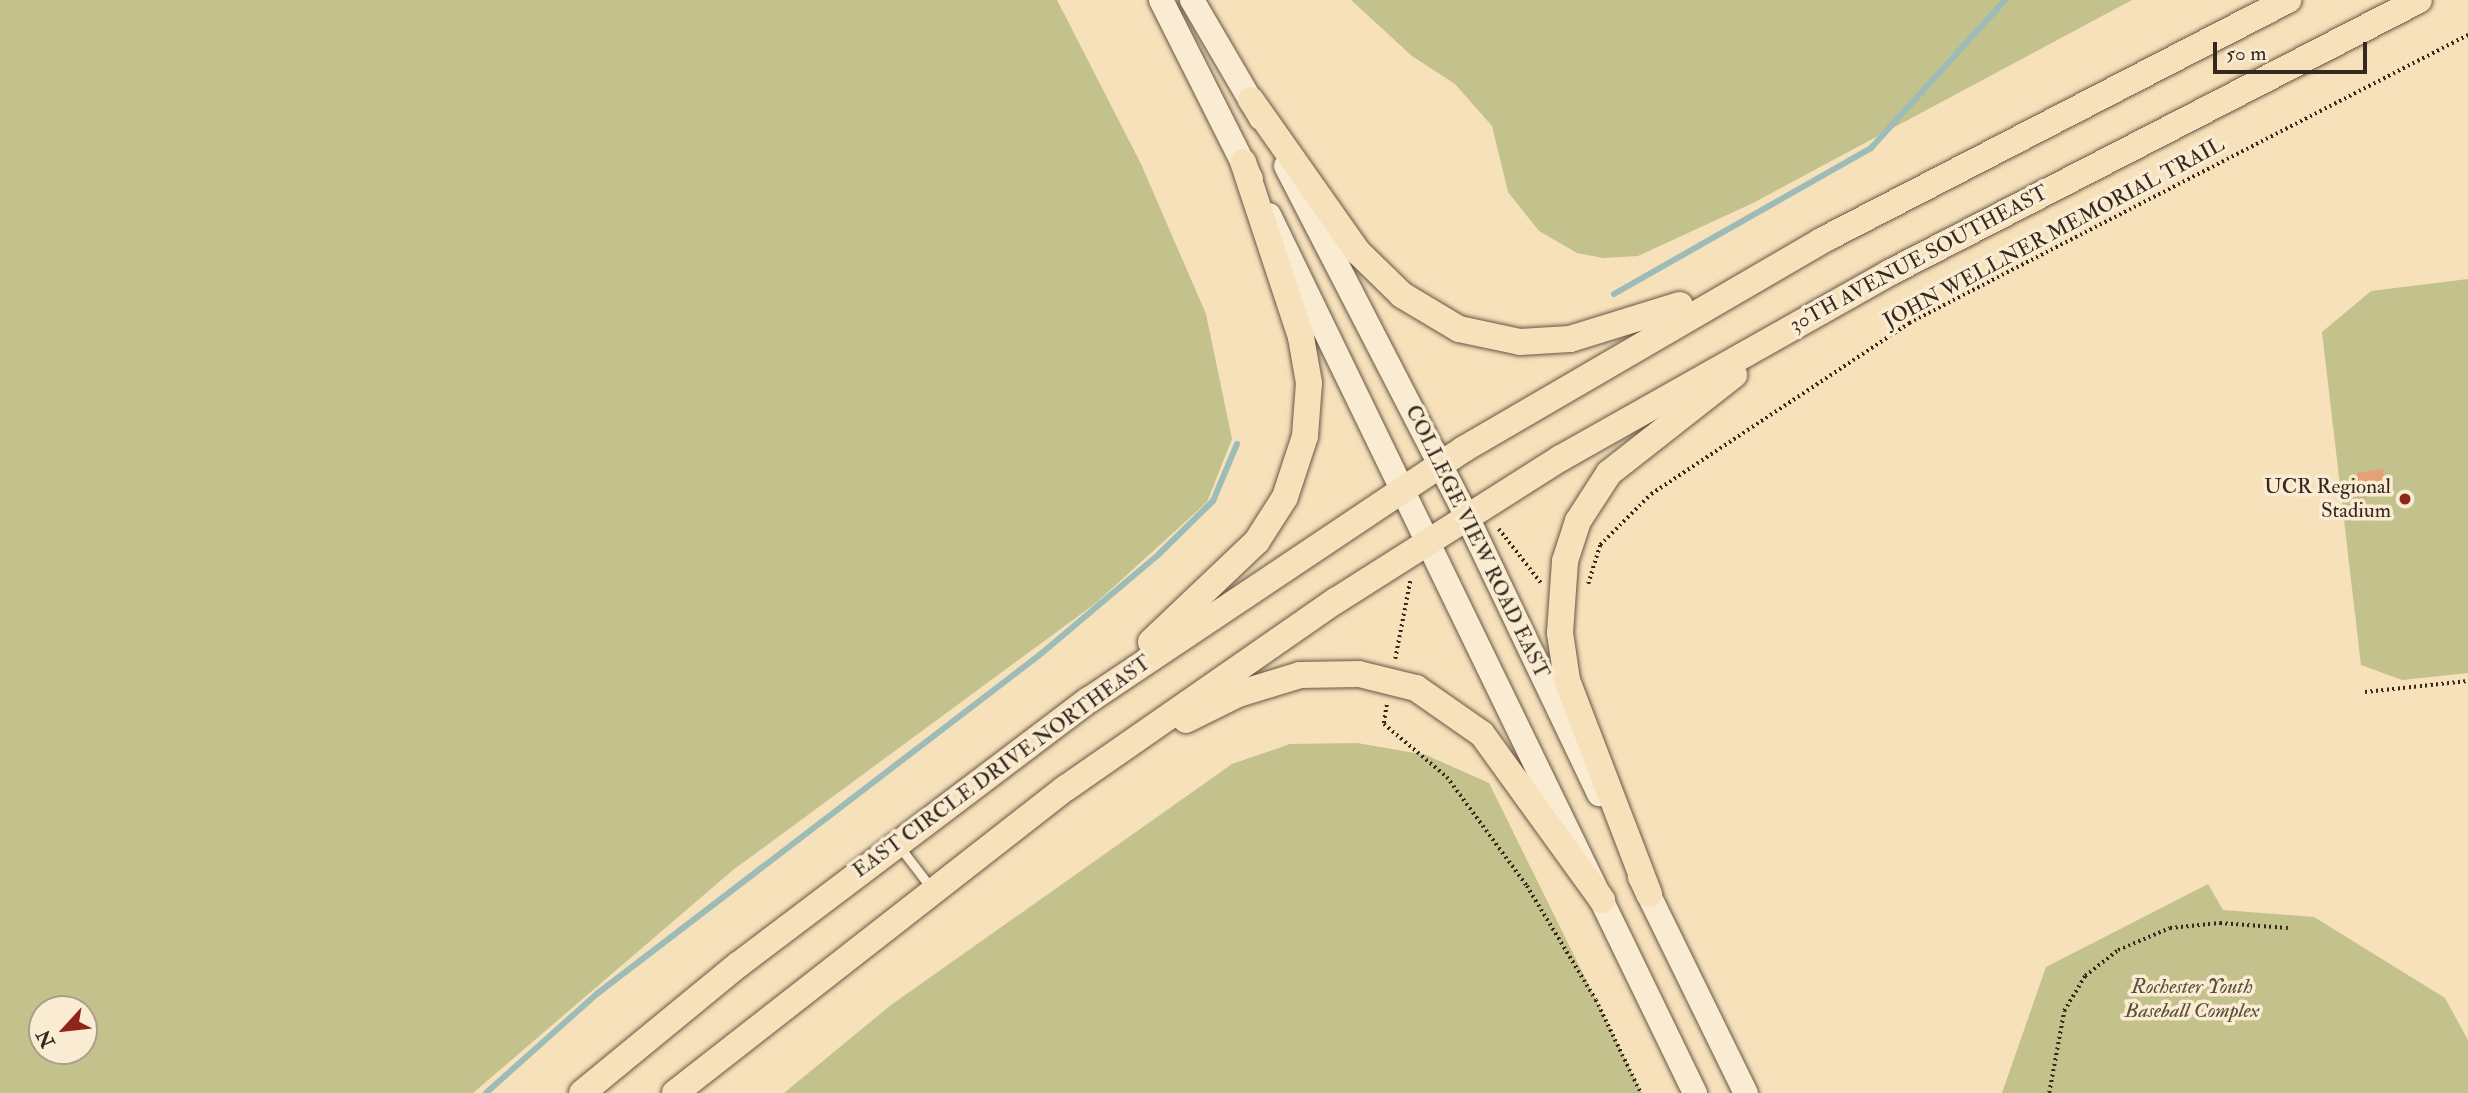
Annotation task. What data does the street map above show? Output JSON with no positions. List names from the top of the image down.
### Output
{
  "streets": {
    "main road": ["30TH AVENUE SOUTHEAST", "COLLEGE VIEW ROAD EAST", "EAST CIRCLE DRIVE NORTHEAST"],
    "path": ["JOHN WELLNER MEMORIAL TRAIL"]
  },
  "crossings": [
    ["30TH AVENUE SOUTHEAST", "COLLEGE VIEW ROAD EAST"],
    ["COLLEGE VIEW ROAD EAST", "EAST CIRCLE DRIVE NORTHEAST"]
  ],
  "parks": ["Rochester Youth Baseball Complex"],
  "places": ["UCR Regional Stadium"],
  "scale_bar": "50 m",
  "north": "bottom left"
}
